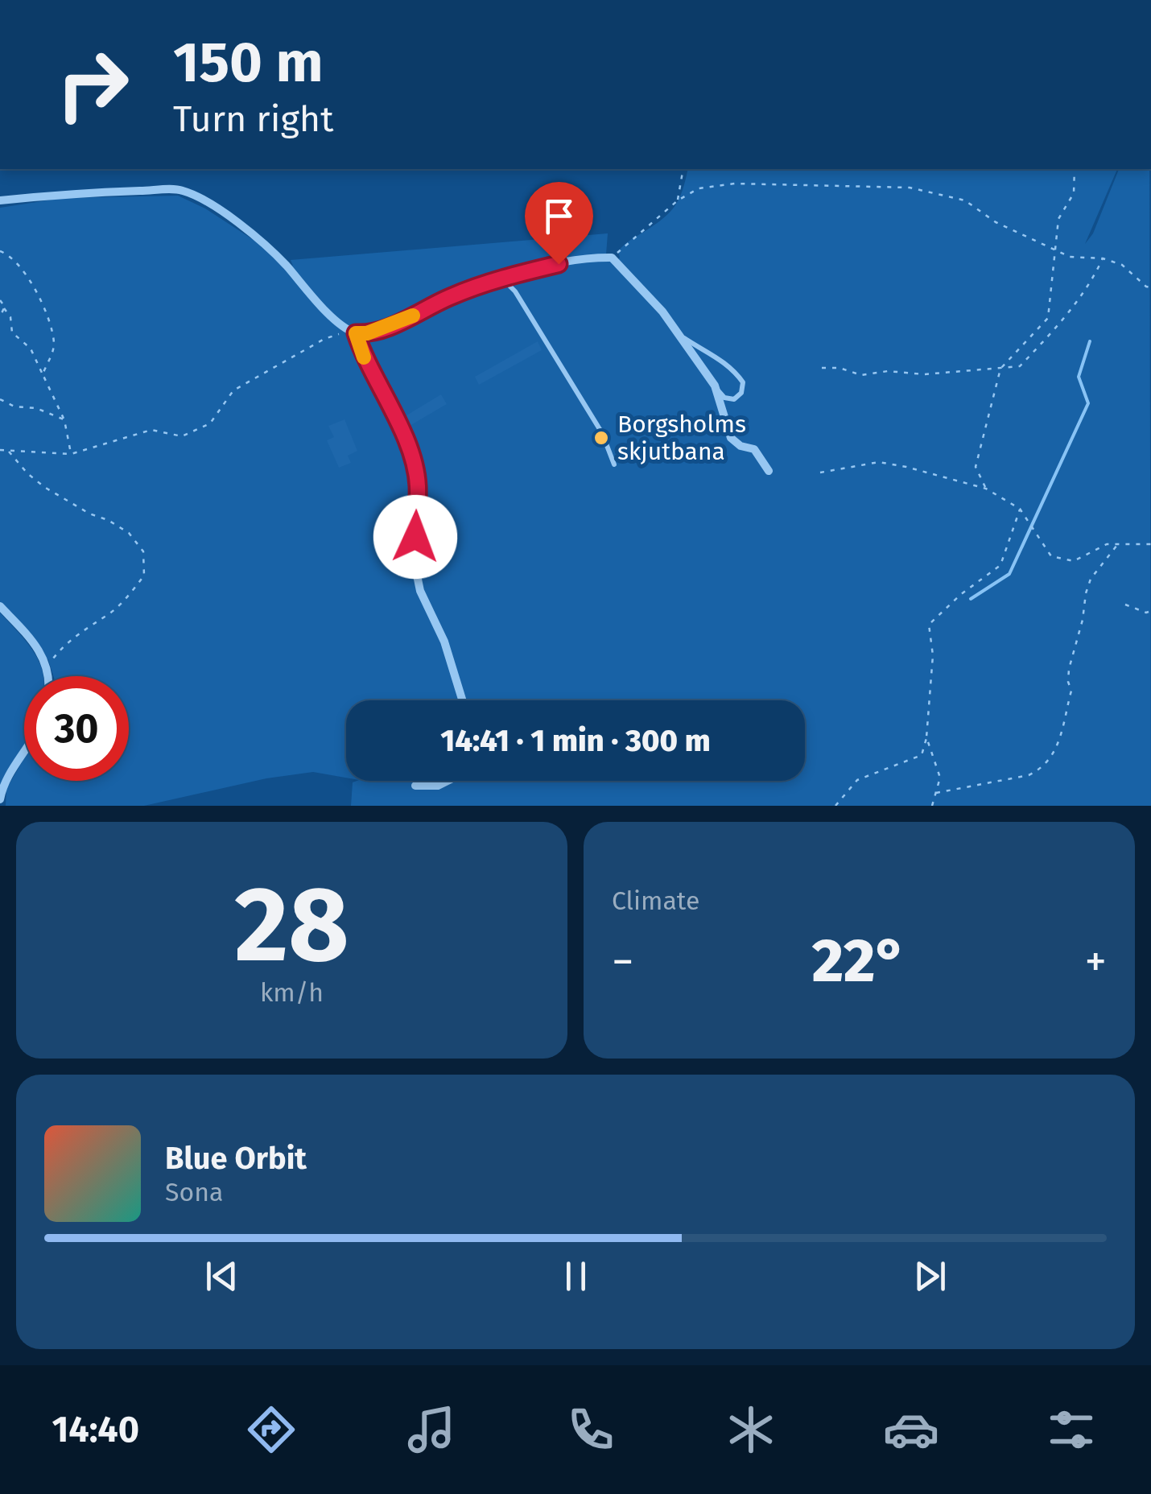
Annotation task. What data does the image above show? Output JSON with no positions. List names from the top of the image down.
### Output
{
  "places": ["Borgsholms skjutbana"],
  "page": {
    "turn": ["150 m", "Turn right"],
    "limit": "30",
    "trip": "14:41 · 1 min · 300 m",
    "tile": [
      ["28", "km/h"],
      "Climate"
    ],
    "heat": ["−", "22°", "+"],
    "song": ["Blue Orbit", "Sona"],
    "tabs": "14:40"
  }
}
